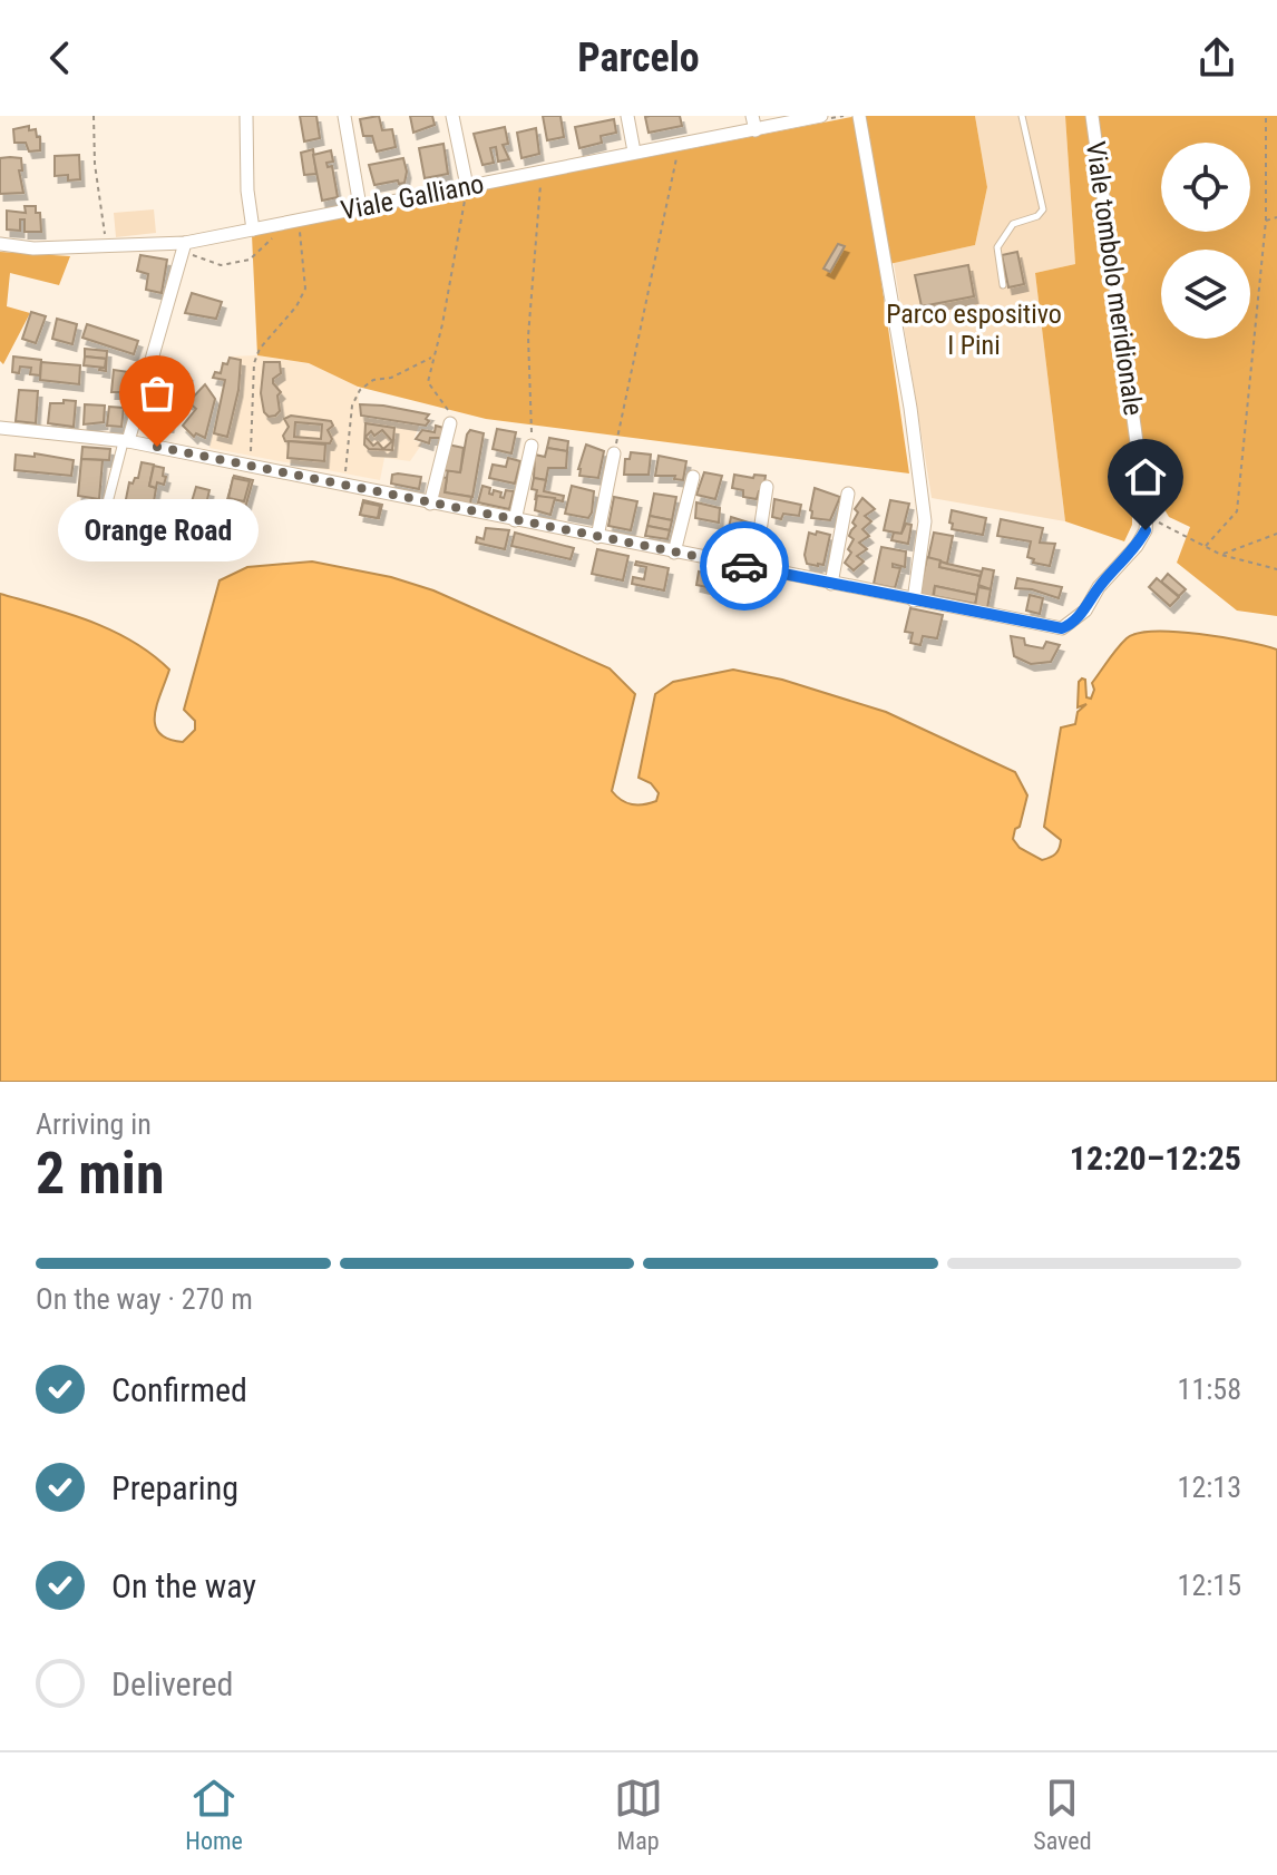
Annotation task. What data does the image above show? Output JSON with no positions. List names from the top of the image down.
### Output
{
  "streets": {
    "street": ["Viale Galliano", "Viale tombolo meridionale"]
  },
  "parks": ["Parco espositivo I Pini"],
  "places": ["Orange Road"],
  "page": {
    "header": "Parcelo",
    "bubble": "Orange Road",
    "heading": ["2 min", "Arriving in", "12:20–12:25"],
    "bar": "On the way · 270 m",
    "list": [
      ["Confirmed", "11:58"],
      ["Preparing", "12:13"],
      ["On the way", "12:15"],
      "Delivered"
    ],
    "tabs": ["Home", "Map", "Saved"]
  }
}
